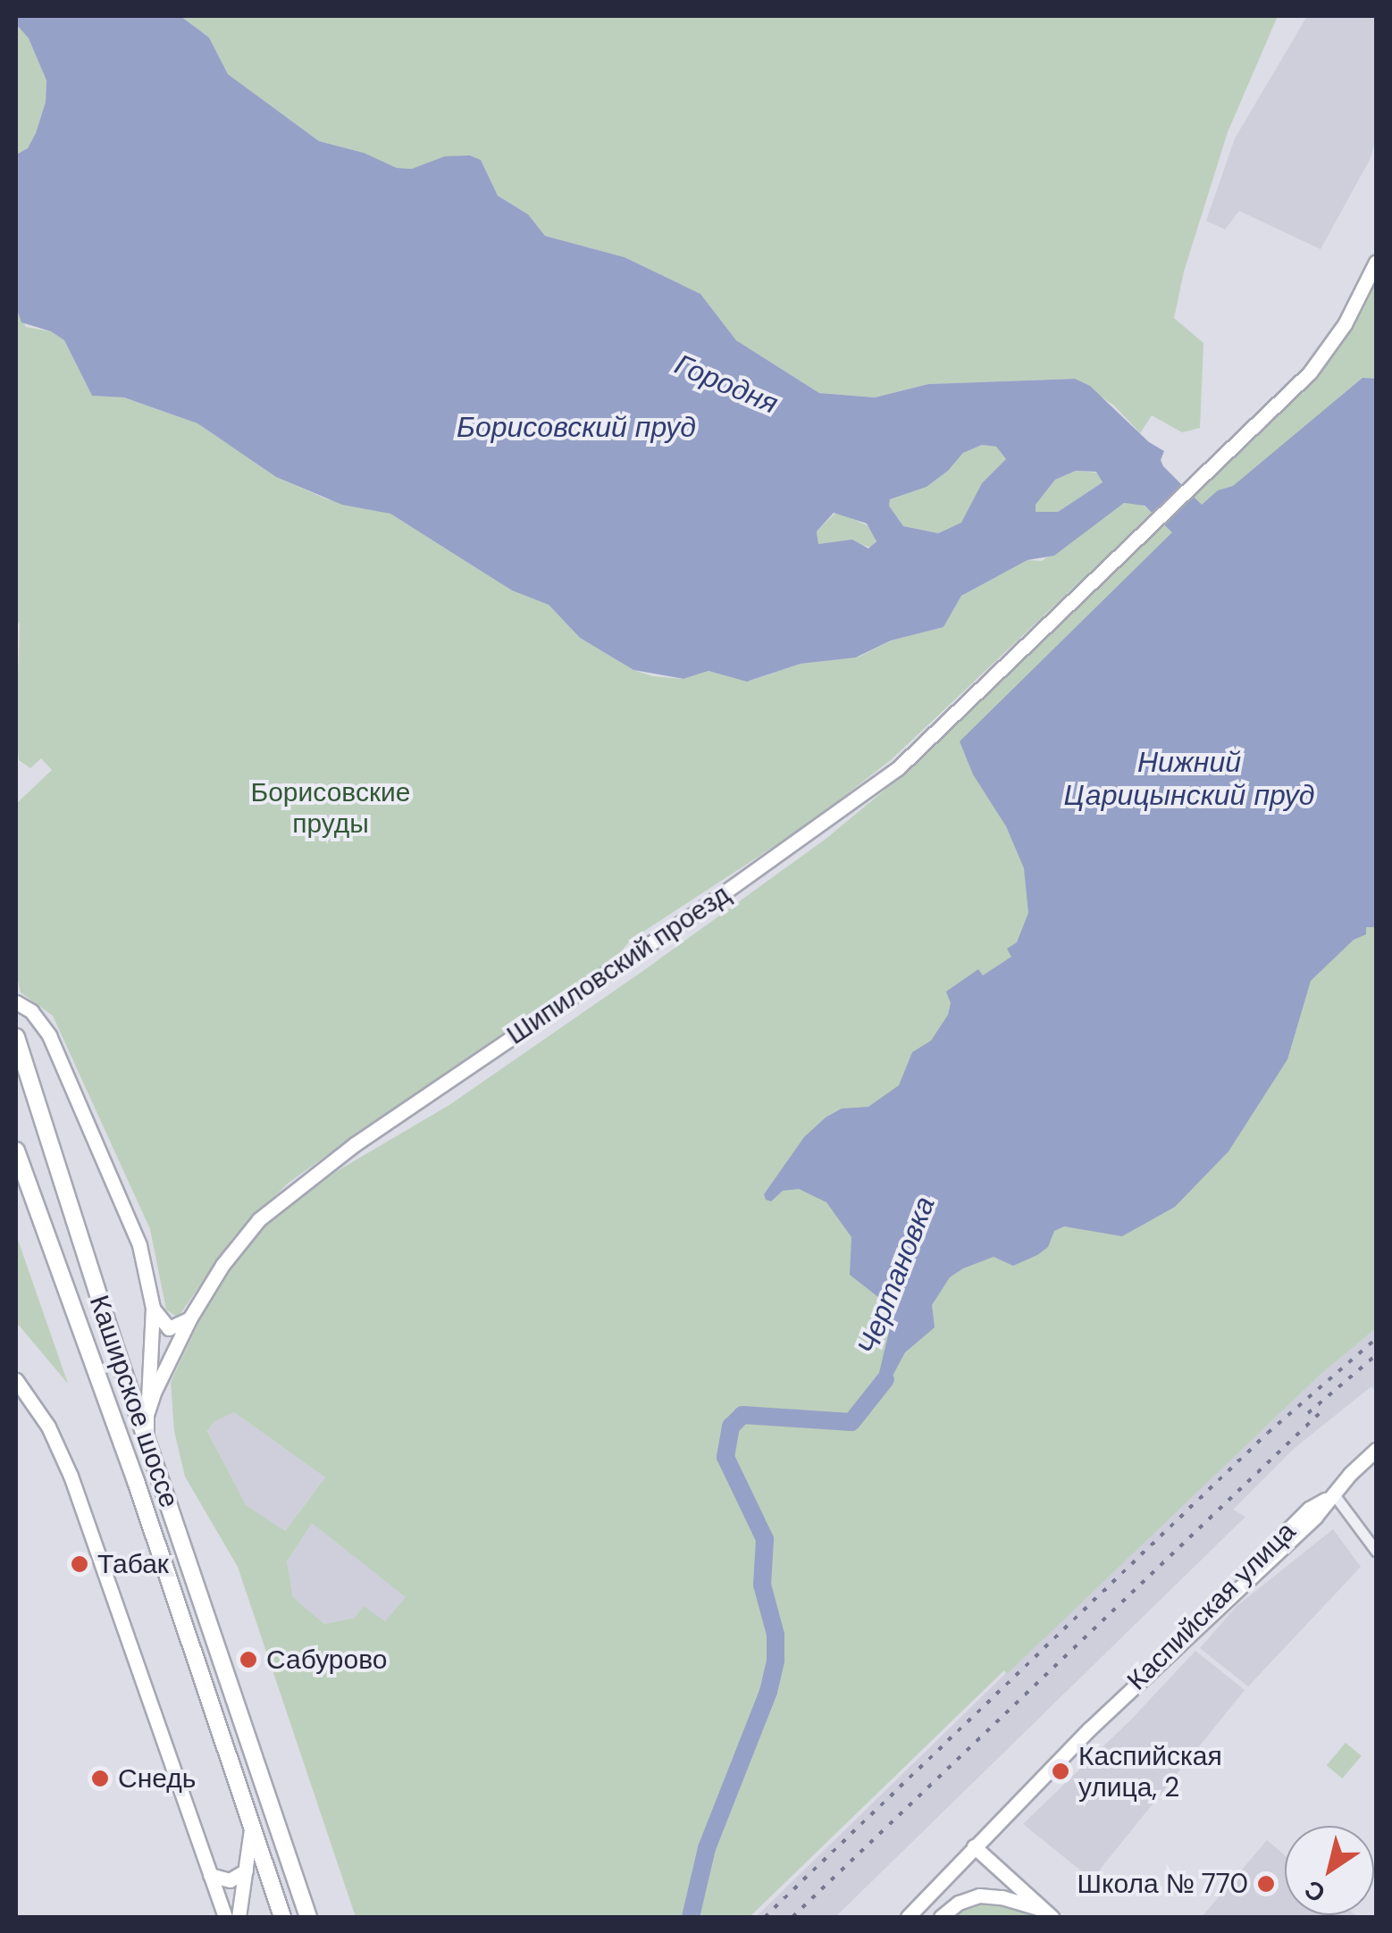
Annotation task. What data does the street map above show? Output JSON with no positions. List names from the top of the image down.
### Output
{
  "streets": {
    "main road": ["Шипиловский проезд", "Каширское шоссе", "Каспийская улица"]
  },
  "crossings": [
    ["Шипиловский проезд", "Каширское шоссе"]
  ],
  "water": [
    "Городня",
    "Борисовский пруд",
    "Нижний Царицынский пруд",
    "Чертановка"
  ],
  "parks": ["Борисовские пруды"],
  "places": [
    "Табак",
    "Сабурово",
    "Каспийская улица, 2",
    "Снедь",
    "Школа № 770"
  ],
  "north": "bottom left"
}
